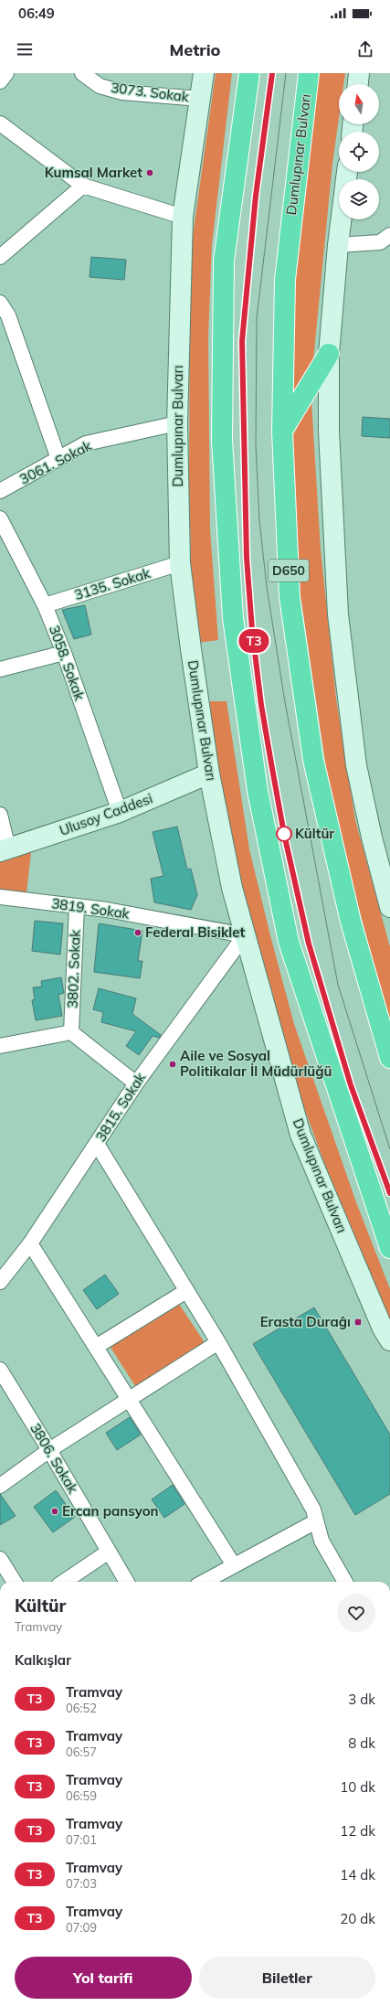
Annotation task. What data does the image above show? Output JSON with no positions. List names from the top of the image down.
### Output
{
  "streets": {
    "highway": ["Dumlupınar Bulvarı", "D650"],
    "street": [
      "3073. Sokak",
      "3061. Sokak",
      "3135. Sokak",
      "3058. Sokak",
      "Ulusoy Caddesi",
      "3819. Sokak",
      "3802. Sokak",
      "3815. Sokak",
      "3806. Sokak"
    ]
  },
  "crossings": [
    ["3073. Sokak", "Dumlupınar Bulvarı"],
    ["Dumlupınar Bulvarı", "3061. Sokak"],
    ["Dumlupınar Bulvarı", "3135. Sokak"],
    ["Dumlupınar Bulvarı", "Ulusoy Caddesi"],
    ["Dumlupınar Bulvarı", "3819. Sokak"],
    ["Dumlupınar Bulvarı", "3815. Sokak"],
    ["3135. Sokak", "3058. Sokak"],
    ["3058. Sokak", "Ulusoy Caddesi"],
    ["3819. Sokak", "3802. Sokak"],
    ["3819. Sokak", "3815. Sokak"]
  ],
  "places": {
    "other": [
      "Kumsal Market",
      "Kültür",
      "Federal Bisiklet",
      "Aile ve Sosyal Politikalar İl Müdürlüğü",
      "Ercan pansyon"
    ],
    "transit": ["Erasta Duraĝı"]
  },
  "lines": ["tram line T3"],
  "north": "top",
  "page": {
    "status": "06:49",
    "header": "Metrio",
    "on_map": "T3",
    "heading": [
      ["Kültür", "Tramvay"],
      "Kalkışlar"
    ],
    "list": [
      {
        "mark": "T3",
        "name": "Tramvay",
        "note": "06:52",
        "value": "3 dk"
      },
      {
        "mark": "T3",
        "name": "Tramvay",
        "note": "06:57",
        "value": "8 dk"
      },
      {
        "mark": "T3",
        "name": "Tramvay",
        "note": "06:59",
        "value": "10 dk"
      },
      {
        "mark": "T3",
        "name": "Tramvay",
        "note": "07:01",
        "value": "12 dk"
      },
      {
        "mark": "T3",
        "name": "Tramvay",
        "note": "07:03",
        "value": "14 dk"
      },
      {
        "mark": "T3",
        "name": "Tramvay",
        "note": "07:09",
        "value": "20 dk"
      }
    ],
    "buttons": ["Yol tarifi", "Biletler"]
  }
}
